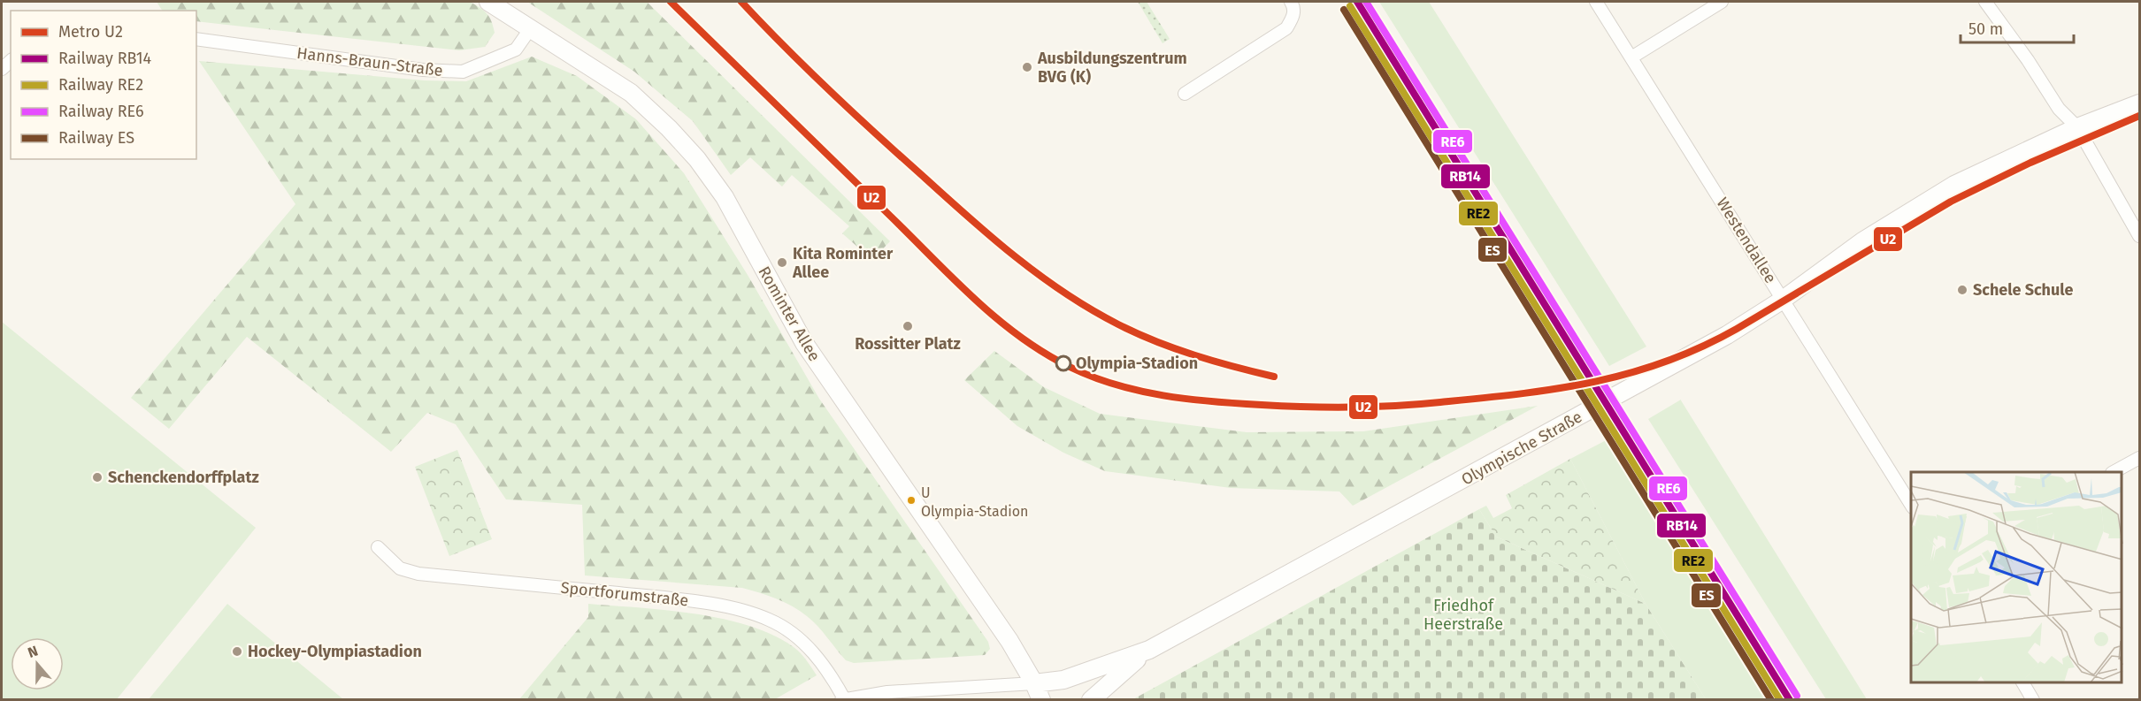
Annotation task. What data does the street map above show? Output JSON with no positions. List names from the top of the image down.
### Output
{
  "streets": {
    "main road": ["Rominter Allee", "Olympische Straße"],
    "street": ["Hanns-Braun-Straße", "Westendallee", "Sportforumstraße"]
  },
  "crossings": [
    ["Hanns-Braun-Straße", "Rominter Allee"],
    ["Westendallee", "Olympische Straße"],
    ["Rominter Allee", "Olympische Straße"]
  ],
  "parks": ["Friedhof Heerstraße"],
  "places": [
    "Ausbildungszentrum BVG (K)",
    "Kita Rominter Allee",
    "Schele Schule",
    "Rossitter Platz",
    "Olympia-Stadion",
    "Schenckendorffplatz",
    "U Olympia-Stadion",
    "Hockey-Olympiastadion"
  ],
  "lines": [
    "metro line U2",
    "rail line RB14",
    "rail line RE6",
    "rail line RE2",
    "rail line ES"
  ],
  "legend": [
    "Metro U2",
    "Railway RB14",
    "Railway RE2",
    "Railway RE6",
    "Railway ES"
  ],
  "scale_bar": "50 m",
  "north": "top"
}
